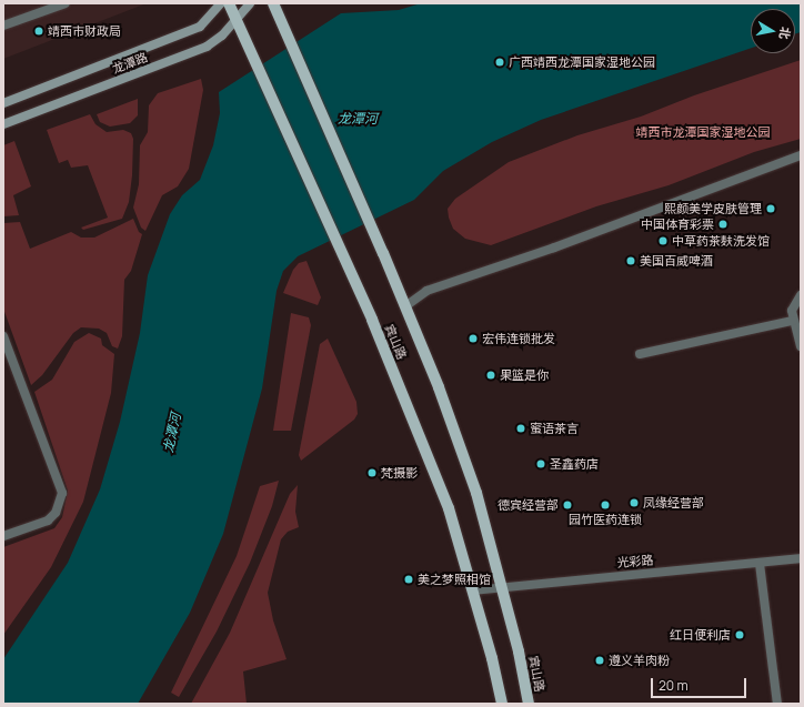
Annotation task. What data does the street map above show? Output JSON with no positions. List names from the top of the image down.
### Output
{
  "streets": {
    "main road": ["龙潭路", "宾山路"],
    "street": ["光彩路"]
  },
  "crossings": [
    ["龙潭路", "宾山路"],
    ["宾山路", "光彩路"]
  ],
  "water": ["龙潭河"],
  "parks": ["靖西市龙潭国家湿地公园"],
  "places": [
    "靖西市财政局",
    "广西靖西龙潭国家湿地公园",
    "熙颜美学皮肤管理",
    "中国体育彩票",
    "中草药茶麸洗发馆",
    "美国百威啤酒",
    "宏伟连锁批发",
    "果篮是你",
    "蜜语茶言",
    "圣鑫药店",
    "梵摄影",
    "凤缘经营部",
    "德宾经营部",
    "园竹医药连锁",
    "美之梦照相馆",
    "红日便利店",
    "遵义羊肉粉"
  ],
  "scale_bar": "20 m",
  "north": "right"
}
